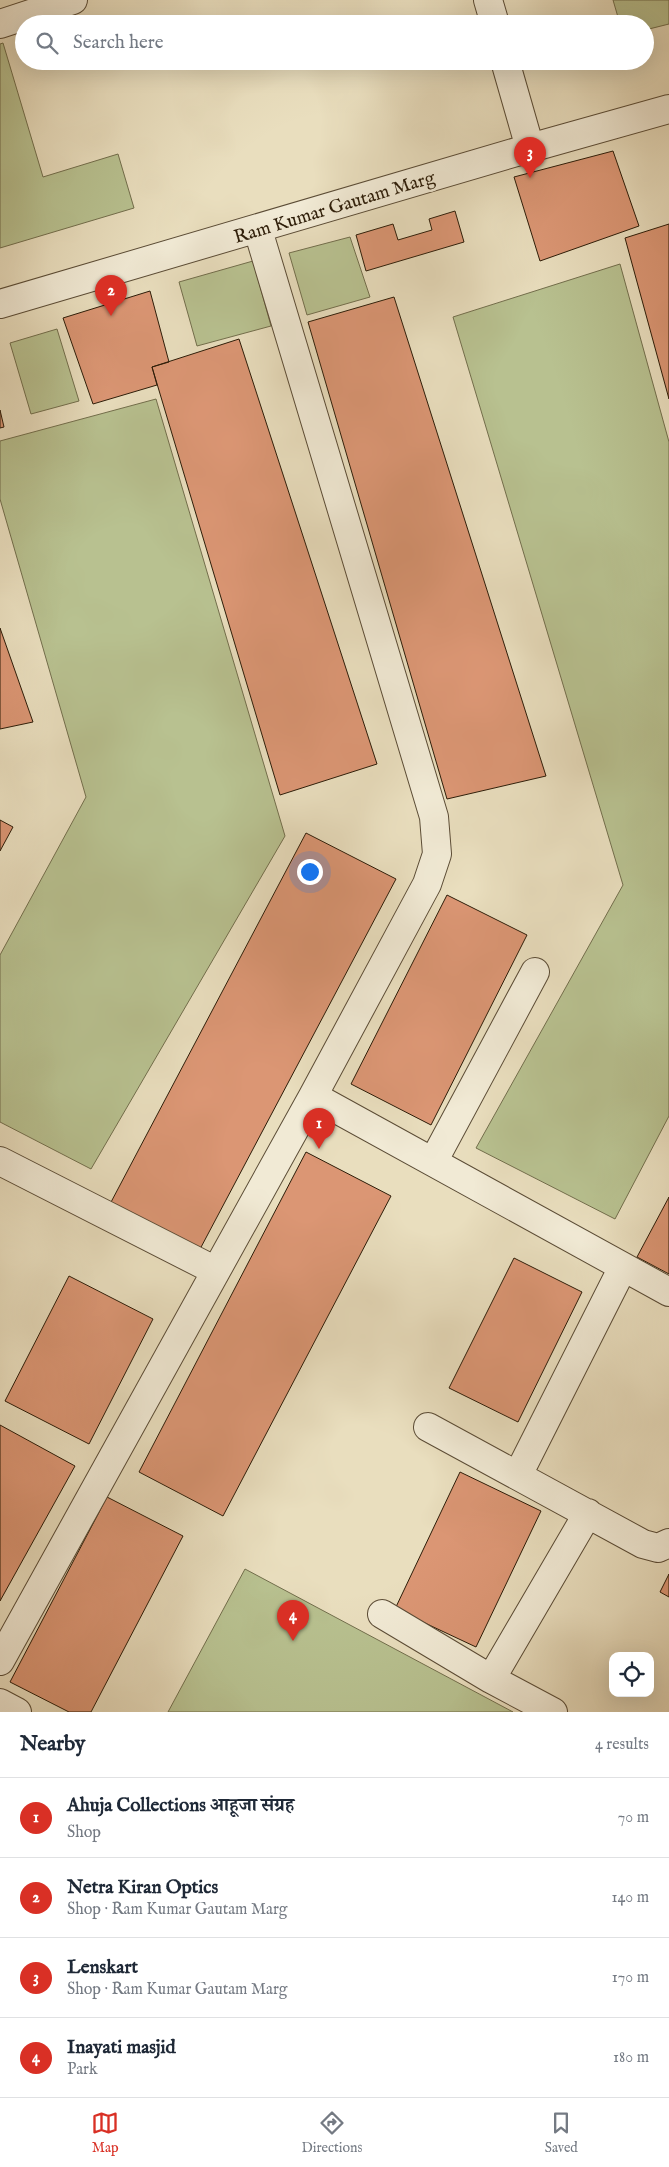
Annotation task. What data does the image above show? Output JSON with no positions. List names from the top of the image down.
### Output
{
  "streets": {
    "street": ["Ram Kumar Gautam Marg"]
  },
  "page": {
    "search": "Search here",
    "pins": [
      "3",
      "2",
      "1",
      "4"
    ],
    "heading": ["Nearby", "4 results"],
    "list": [
      {
        "mark": "1",
        "name": "Ahuja Collections आहूजा संग्रह",
        "note": "Shop",
        "value": "70 m"
      },
      {
        "mark": "2",
        "name": "Netra Kiran Optics",
        "note": "Shop · Ram Kumar Gautam Marg",
        "value": "140 m"
      },
      {
        "mark": "3",
        "name": "Lenskart",
        "note": "Shop · Ram Kumar Gautam Marg",
        "value": "170 m"
      },
      {
        "mark": "4",
        "name": "Inayati masjid",
        "note": "Park",
        "value": "180 m"
      }
    ],
    "nav": ["Map", "Directions", "Saved"]
  }
}
